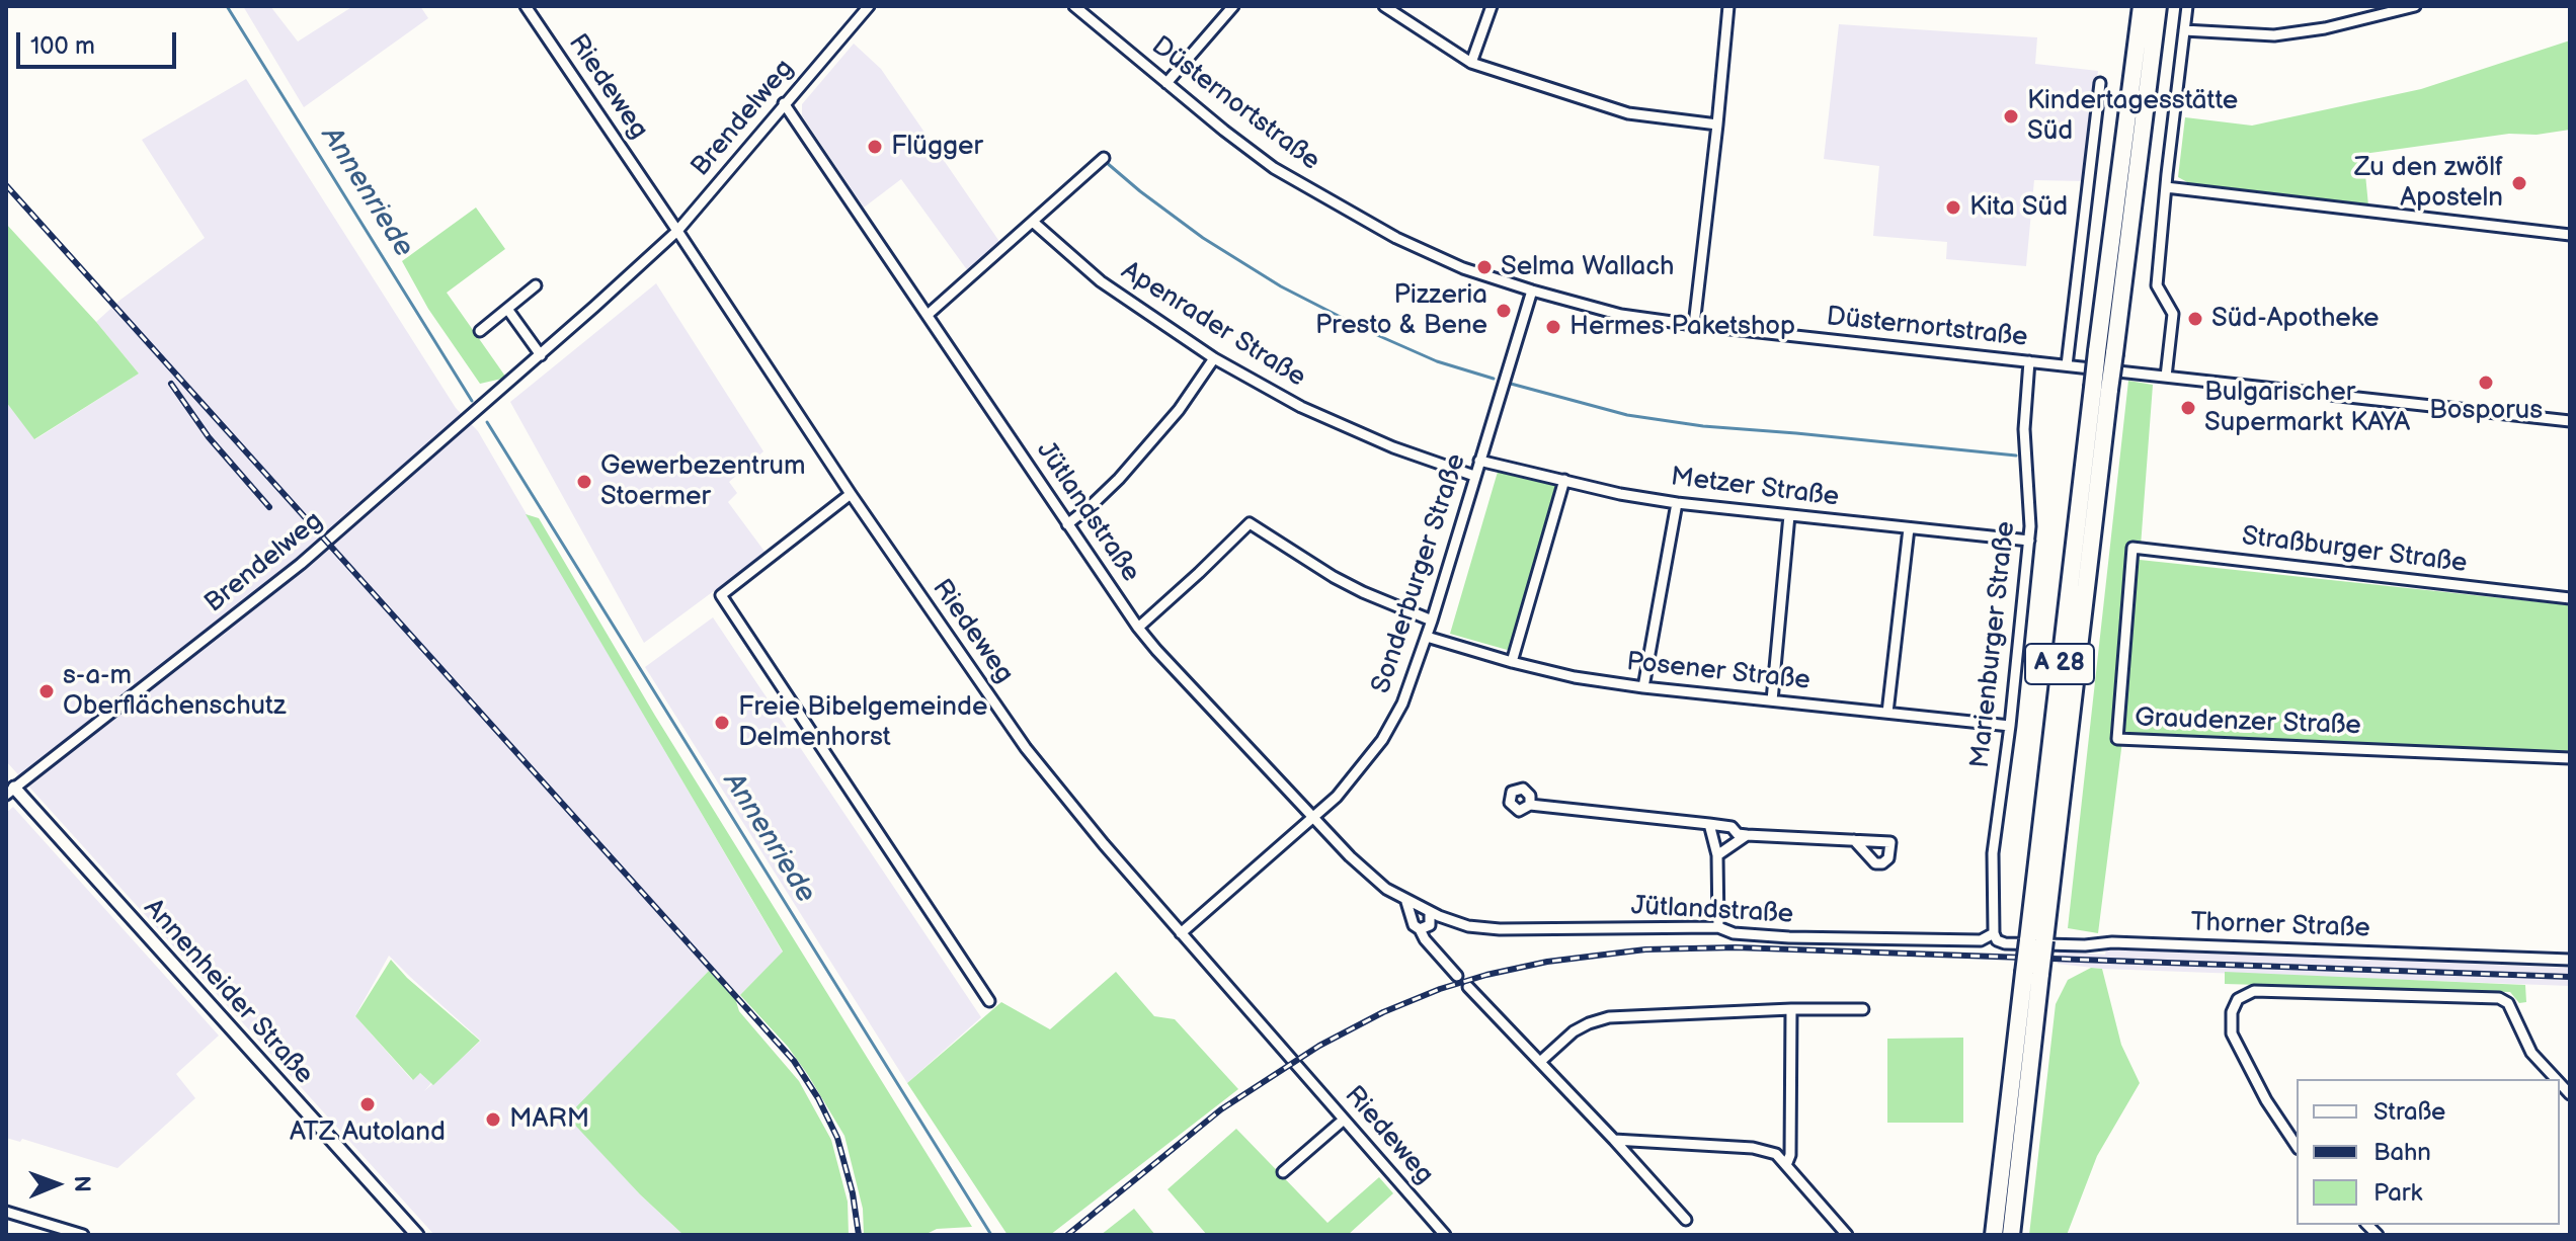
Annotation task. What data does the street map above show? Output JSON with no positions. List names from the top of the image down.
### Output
{
  "streets": {
    "highway": ["A 28"],
    "street": [
      "Riedeweg",
      "Düsternortstraße",
      "Brendelweg",
      "Apenrader Straße",
      "Metzer Straße",
      "Jütlandstraße",
      "Straßburger Straße",
      "Sonderburger Straße",
      "Marienburger Straße",
      "Posener Straße",
      "Graudenzer Straße",
      "Thorner Straße",
      "Annenheider Straße"
    ]
  },
  "crossings": [
    ["Riedeweg", "Brendelweg"],
    ["Riedeweg", "Sonderburger Straße"],
    ["Düsternortstraße", "Sonderburger Straße"],
    ["Düsternortstraße", "Marienburger Straße"],
    ["Brendelweg", "Jütlandstraße"],
    ["Brendelweg", "Annenheider Straße"],
    ["Apenrader Straße", "Sonderburger Straße"],
    ["Metzer Straße", "Sonderburger Straße"],
    ["Metzer Straße", "Marienburger Straße"],
    ["Jütlandstraße", "Sonderburger Straße"],
    ["Jütlandstraße", "Marienburger Straße"],
    ["Jütlandstraße", "Thorner Straße"],
    ["Straßburger Straße", "Graudenzer Straße"],
    ["Sonderburger Straße", "Posener Straße"],
    ["Marienburger Straße", "Posener Straße"],
    ["Marienburger Straße", "Thorner Straße"]
  ],
  "water": ["Annenriede"],
  "places": [
    "Kindertagesstätte Süd",
    "Flügger",
    "Zu den zwölf Aposteln",
    "Kita Süd",
    "Selma Wallach",
    "Pizzeria Presto & Bene",
    "Süd-Apotheke",
    "Hermes Paketshop",
    "Bosporus",
    "Bulgarischer Supermarkt KAYA",
    "Gewerbezentrum Stoermer",
    "s-a-m Oberflächenschutz",
    "Freie Bibelgemeinde Delmenhorst",
    "ATZ Autoland",
    "MARM"
  ],
  "legend": ["Straße", "Bahn", "Park"],
  "scale_bar": "100 m",
  "north": "right"
}
